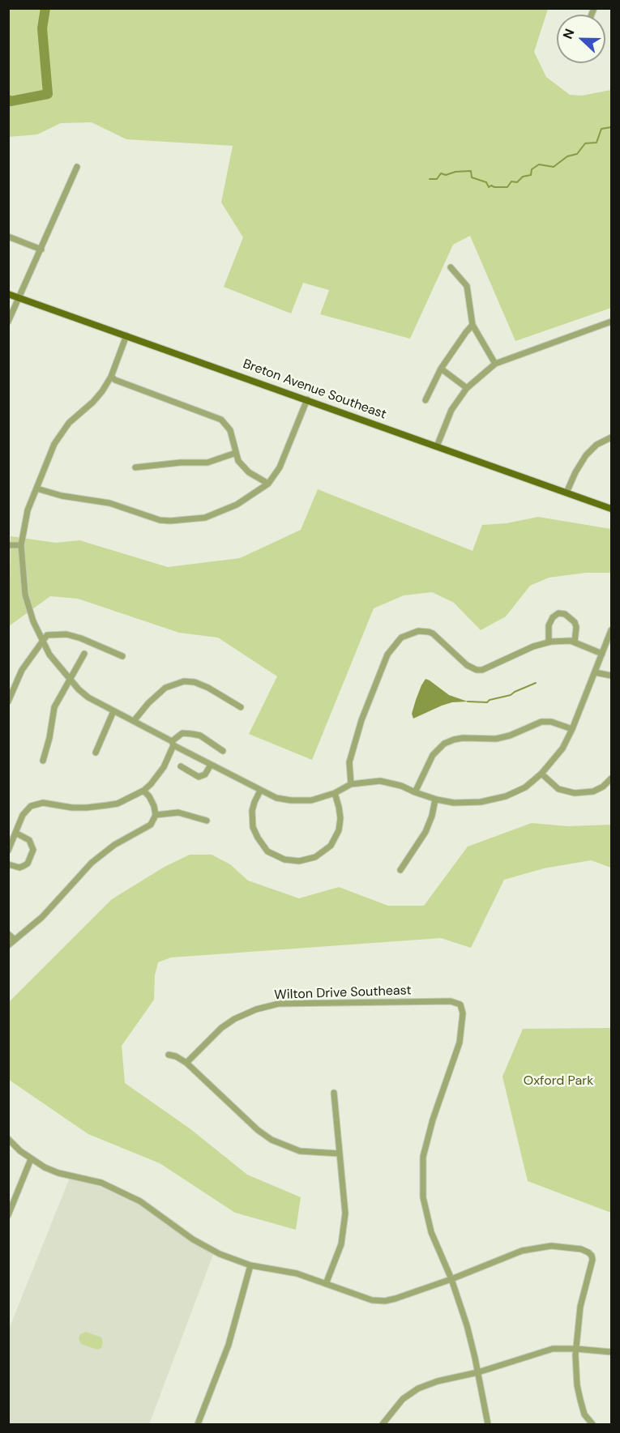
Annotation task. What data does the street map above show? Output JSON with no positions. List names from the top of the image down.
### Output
{
  "streets": {
    "main road": ["Breton Avenue Southeast"],
    "street": ["Wilton Drive Southeast"]
  },
  "parks": ["Oxford Park"],
  "north": "left"
}
